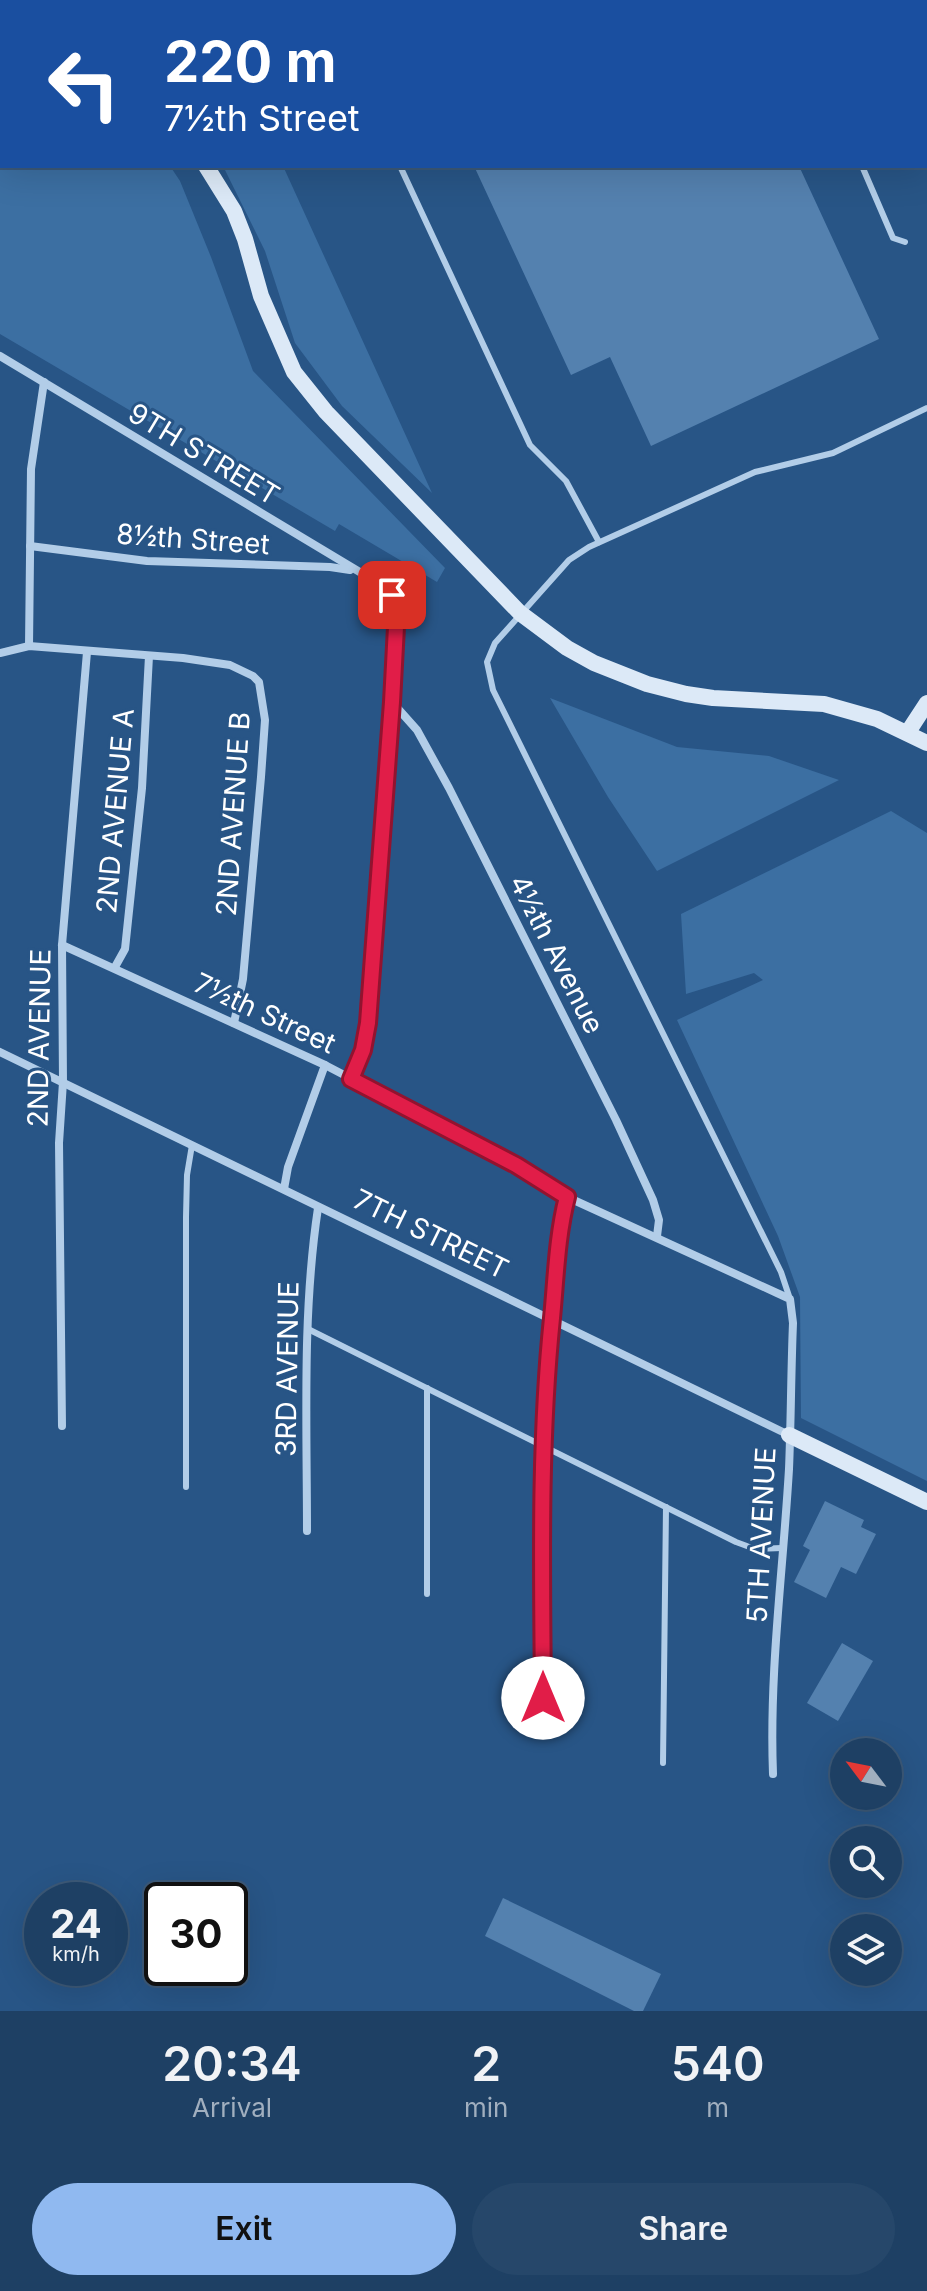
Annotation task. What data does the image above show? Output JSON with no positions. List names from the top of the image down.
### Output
{
  "streets": {
    "street": [
      "9TH STREET",
      "8½th Street",
      "2ND AVENUE A",
      "2ND AVENUE B",
      "4½th Avenue",
      "7½th Street",
      "2ND AVENUE",
      "7TH STREET",
      "3RD AVENUE",
      "5TH AVENUE"
    ]
  },
  "crossings": [
    ["9TH STREET", "8½th Street"],
    ["9TH STREET", "4½th Avenue"],
    ["2ND AVENUE A", "2ND AVENUE B"],
    ["2ND AVENUE A", "7½th Street"],
    ["2ND AVENUE B", "7½th Street"],
    ["2ND AVENUE B", "2ND AVENUE"],
    ["4½th Avenue", "7½th Street"],
    ["7½th Street", "2ND AVENUE"],
    ["7½th Street", "5TH AVENUE"],
    ["2ND AVENUE", "7TH STREET"],
    ["7TH STREET", "3RD AVENUE"],
    ["7TH STREET", "5TH AVENUE"]
  ],
  "north": "top left",
  "page": {
    "turn": ["220 m", "7½th Street"],
    "speed": "24 km/h",
    "limit": "30",
    "eta": [
      "20:34",
      "Arrival",
      "2",
      "min",
      "540",
      "m"
    ],
    "buttons": ["Exit", "Share"]
  }
}
